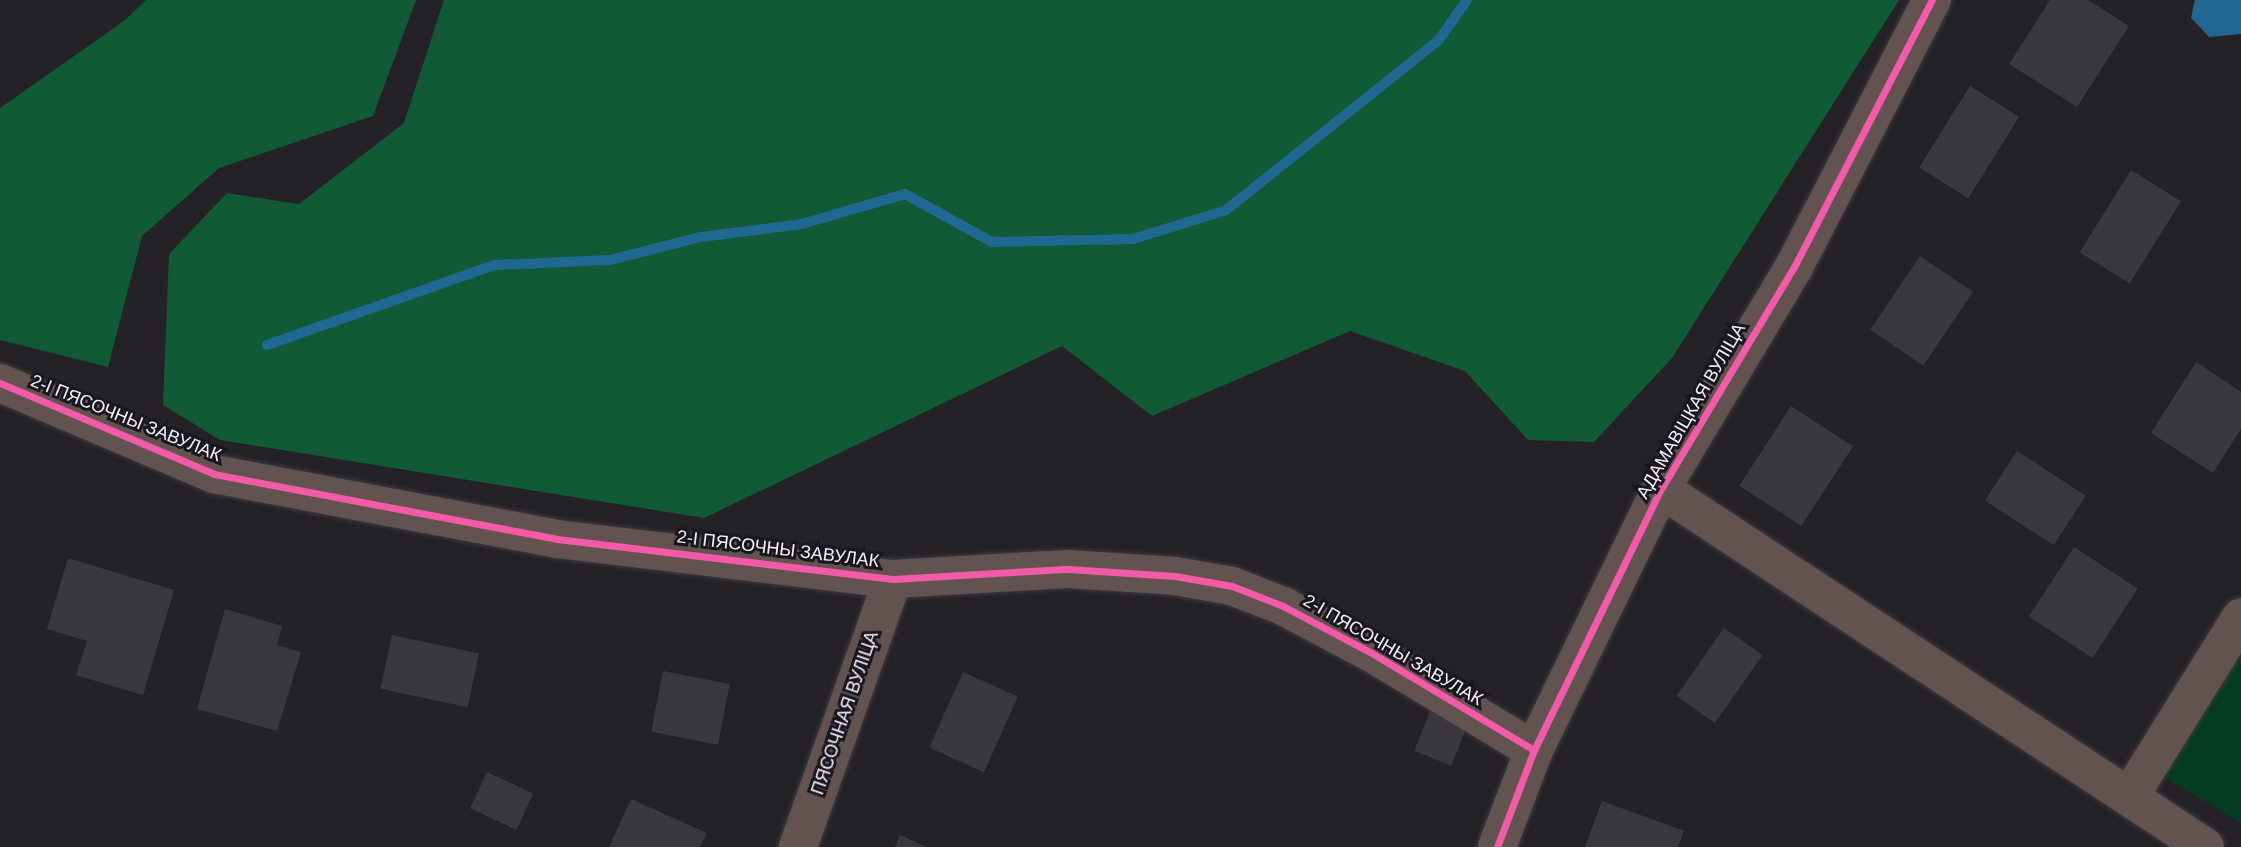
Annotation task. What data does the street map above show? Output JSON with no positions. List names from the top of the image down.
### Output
{
  "streets": {
    "street": ["АДАМАВІЦКАЯ ВУЛІЦА", "2-І ПЯСОЧНЫ ЗАВУЛАК", "ПЯСОЧНАЯ ВУЛІЦА"]
  },
  "crossings": [
    ["АДАМАВІЦКАЯ ВУЛІЦА", "2-І ПЯСОЧНЫ ЗАВУЛАК"],
    ["2-І ПЯСОЧНЫ ЗАВУЛАК", "ПЯСОЧНАЯ ВУЛІЦА"]
  ]
}
